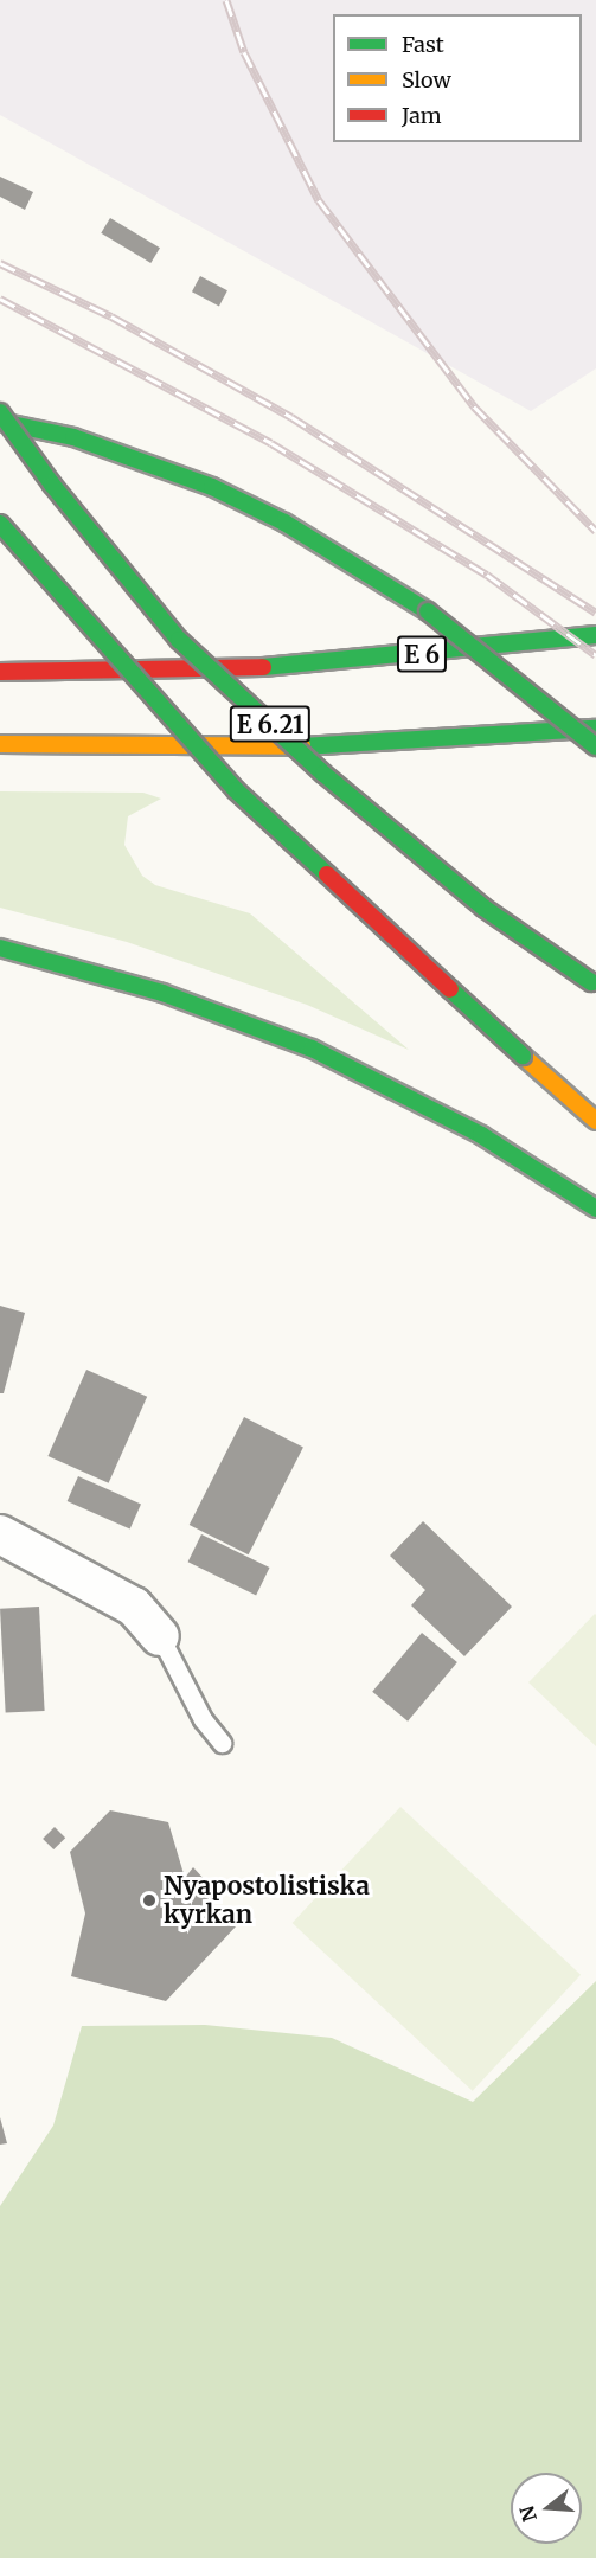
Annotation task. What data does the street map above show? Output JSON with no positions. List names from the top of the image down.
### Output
{
  "streets": {
    "highway": ["E 6", "E 6.21"]
  },
  "places": ["Nyapostolistiska kyrkan"],
  "legend": ["Fast", "Slow", "Jam"],
  "north": "left"
}
